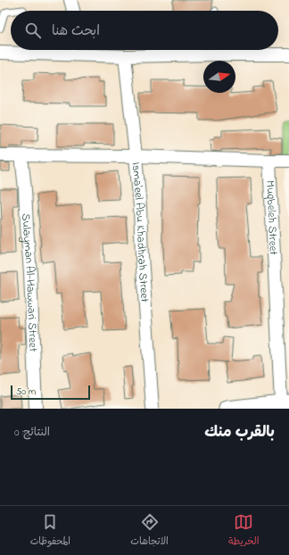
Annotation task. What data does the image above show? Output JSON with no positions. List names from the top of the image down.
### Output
{
  "streets": {
    "street": ["Muqbeleh Street", "Isma'eel Abu Khadhrah Street", "Sulayman Al-Hawwari Street"]
  },
  "scale_bar": "50 m",
  "north": "right",
  "page": {
    "search": "ابحث هنا",
    "scale": "50 m",
    "heading": ["بالقرب منك", "النتائج: 0"],
    "nav": ["الخريطة", "الاتجاهات", "المحفوظات"]
  }
}
